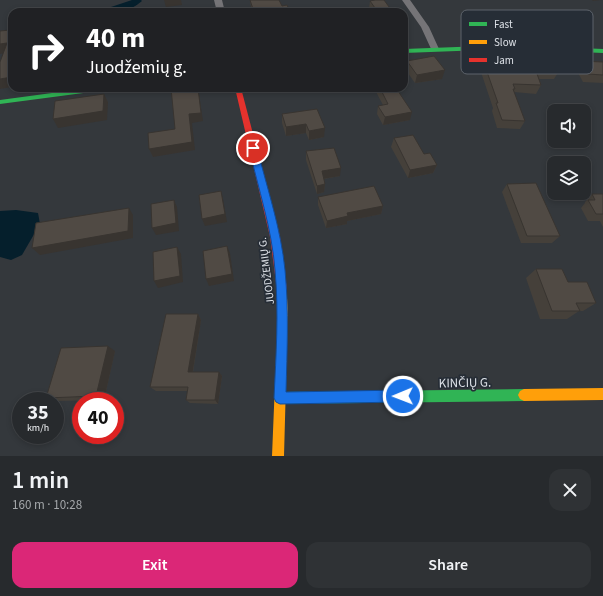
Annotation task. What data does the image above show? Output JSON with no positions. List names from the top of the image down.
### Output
{
  "streets": {
    "street": ["JUODŽEMIŲ G.", "KINČIŲ G."]
  },
  "crossings": [
    ["JUODŽEMIŲ G.", "KINČIŲ G."]
  ],
  "legend": ["Fast", "Slow", "Jam"],
  "page": {
    "turn": ["40 m", "Juodžemių g."],
    "speed": "35 km/h",
    "limit": "40",
    "heading": ["1 min", "160 m · 10:28"],
    "buttons": ["Exit", "Share"]
  }
}
